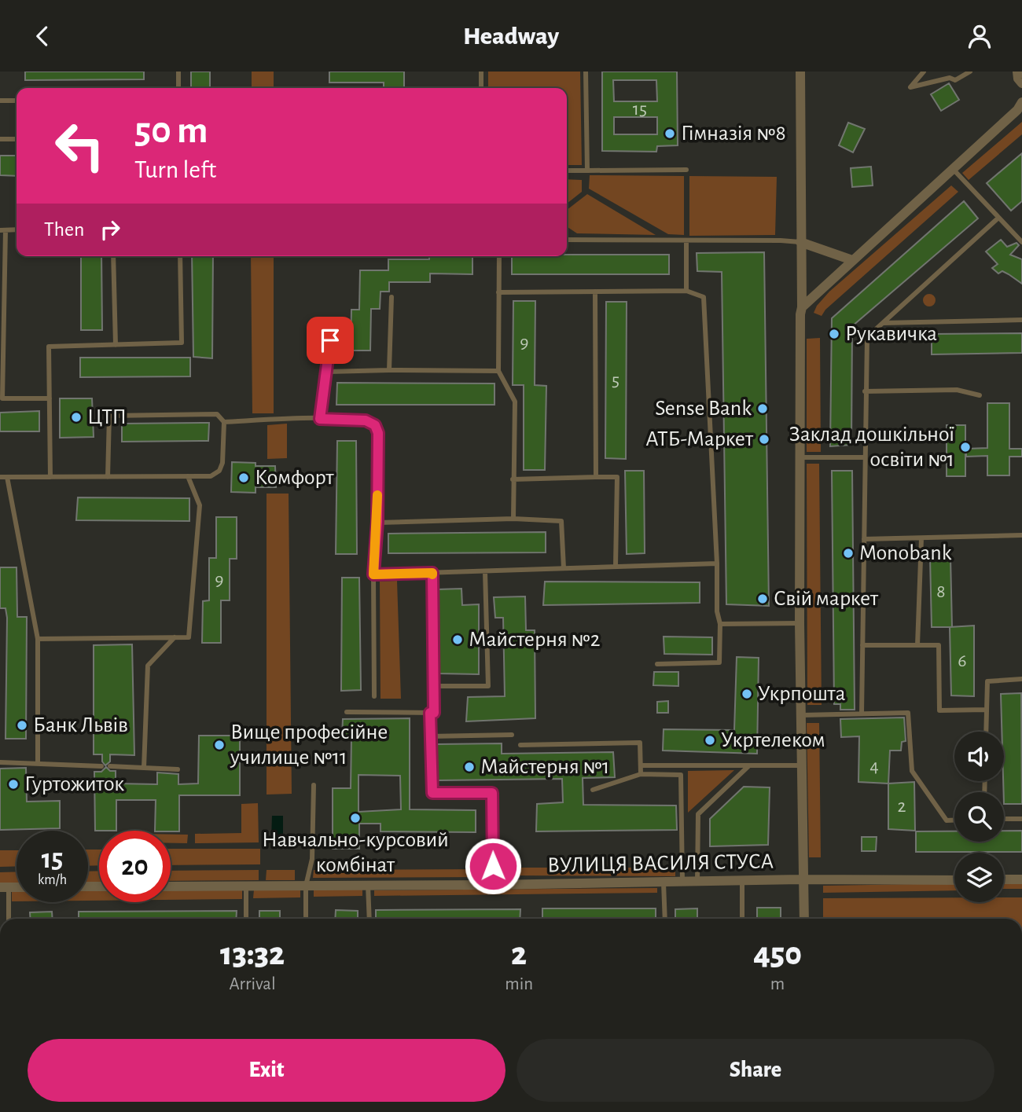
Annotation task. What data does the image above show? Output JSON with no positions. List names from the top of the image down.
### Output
{
  "streets": {
    "street": ["ВУЛИЦЯ ВАСИЛЯ СТУСА"]
  },
  "places": [
    "Гімназія №8",
    "Рукавичка",
    "Sense Bank",
    "ЦТП",
    "АТБ-Маркет",
    "Заклад дошкільної освіти №1",
    "Комфорт",
    "Monobank",
    "Свій маркет",
    "Майстерня №2",
    "Укрпошта",
    "Банк Львів",
    "Укртелеком",
    "Вище професійне училище №11",
    "Майстерня №1",
    "Гуртожиток",
    "Навчально-курсовий комбінат"
  ],
  "house_numbers": [
    "15",
    "9",
    "5",
    "9",
    "8",
    "6",
    "4",
    "2"
  ],
  "page": {
    "header": "Headway",
    "turn": ["50 m", "Turn left"],
    "then": "Then",
    "speed": "15 km/h",
    "limit": "20",
    "eta": [
      "13:32",
      "Arrival",
      "2",
      "min",
      "450",
      "m"
    ],
    "buttons": ["Exit", "Share"]
  }
}
